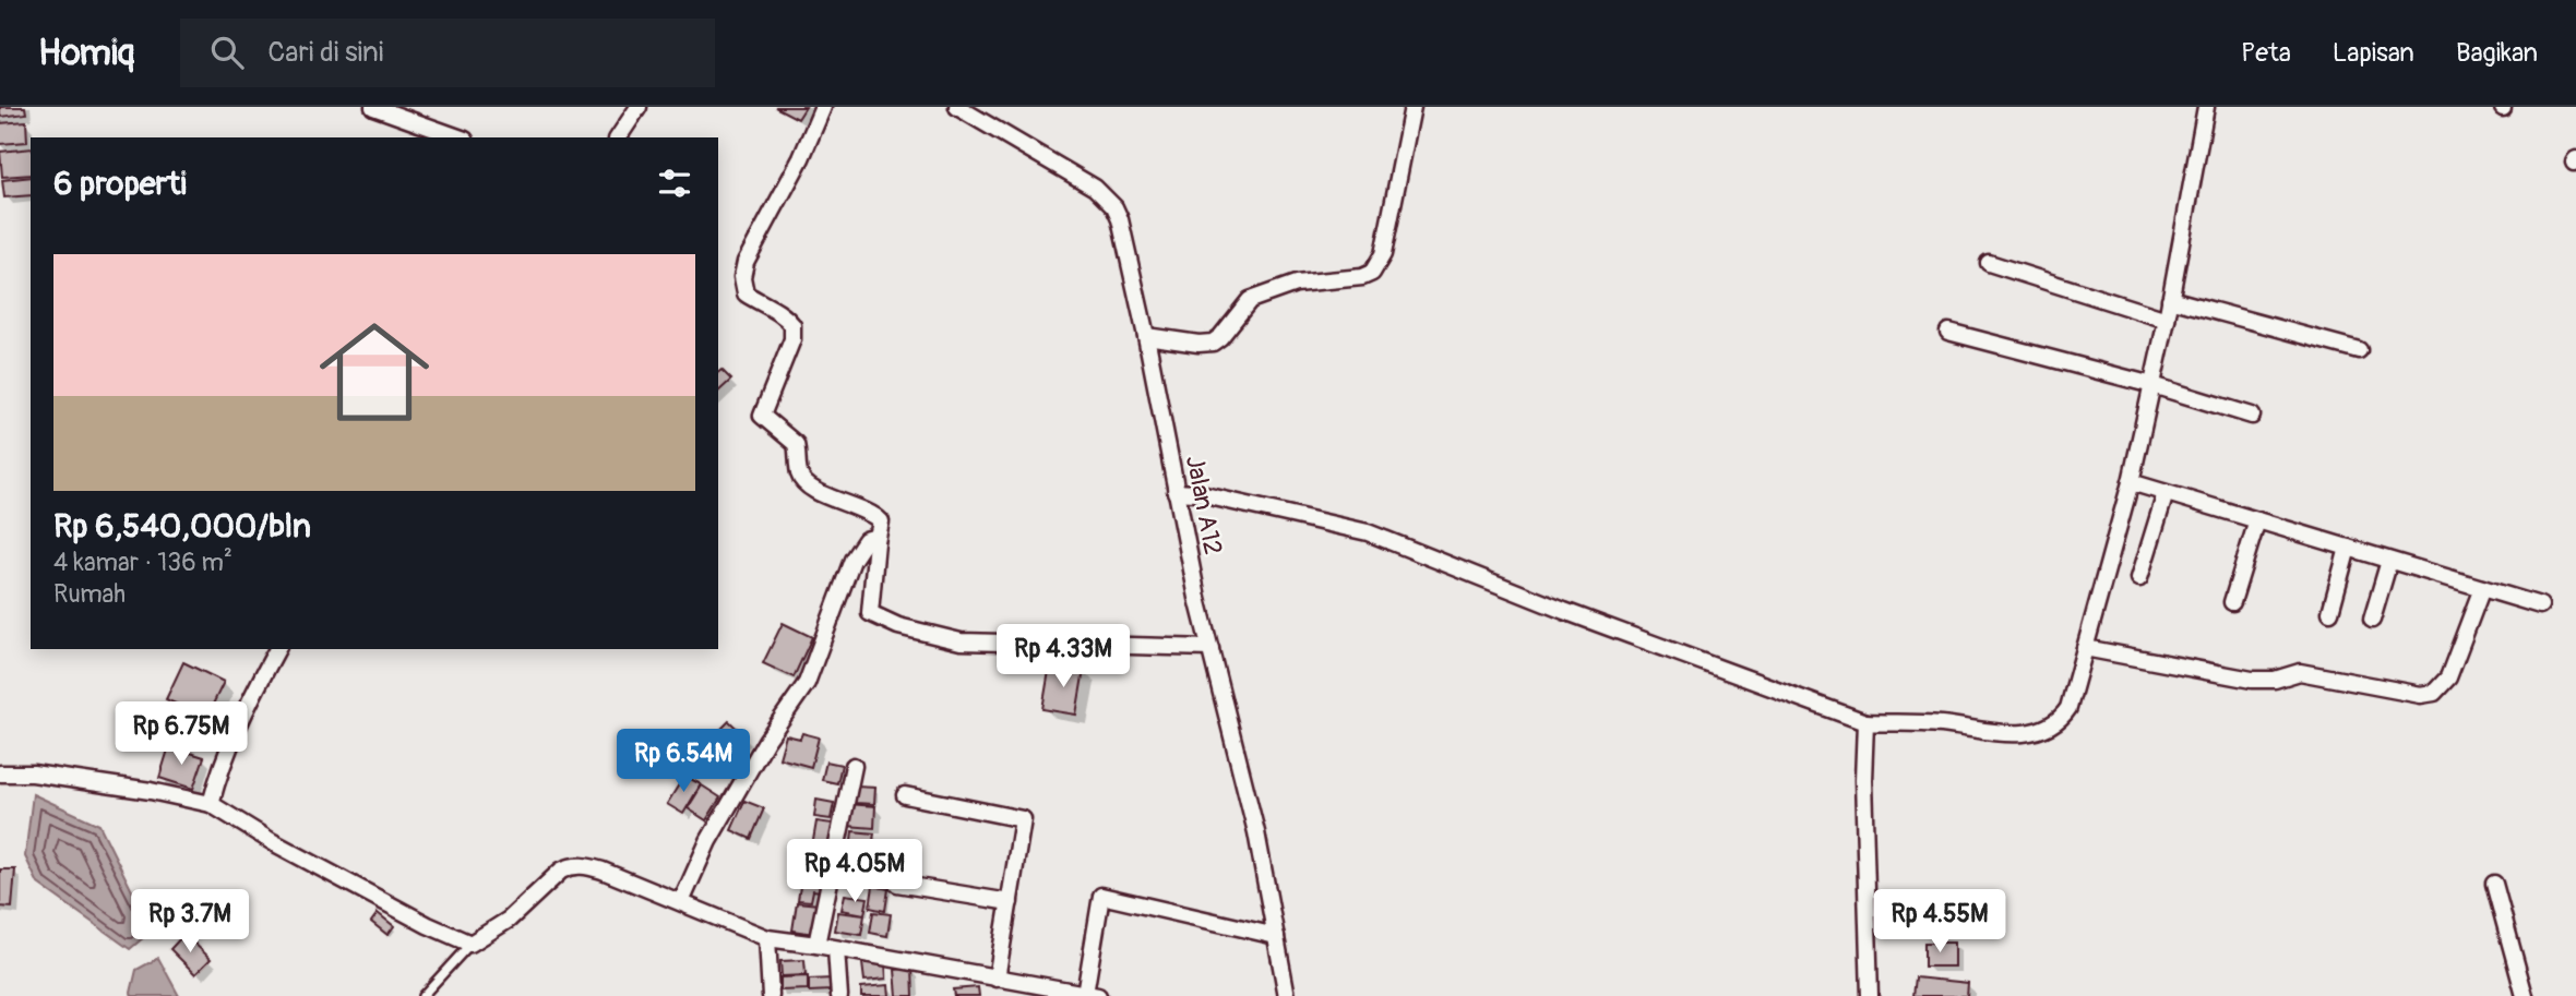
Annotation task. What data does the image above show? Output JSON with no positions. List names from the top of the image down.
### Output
{
  "streets": {
    "street": ["Jalan A12"]
  },
  "page": {
    "header": "Homiq",
    "search": "Cari di sini",
    "nav": ["Peta", "Lapisan", "Bagikan"],
    "heading": "6 properti",
    "list": [
      {
        "name": "Rp 6,540,000/bln",
        "note": "4 kamar · 136 m² · Rumah"
      }
    ],
    "price": [
      "Rp 4.33M",
      "Rp 6.75M",
      "Rp 6.54M",
      "Rp 4.05M",
      "Rp 3.7M",
      "Rp 4.55M"
    ]
  }
}
